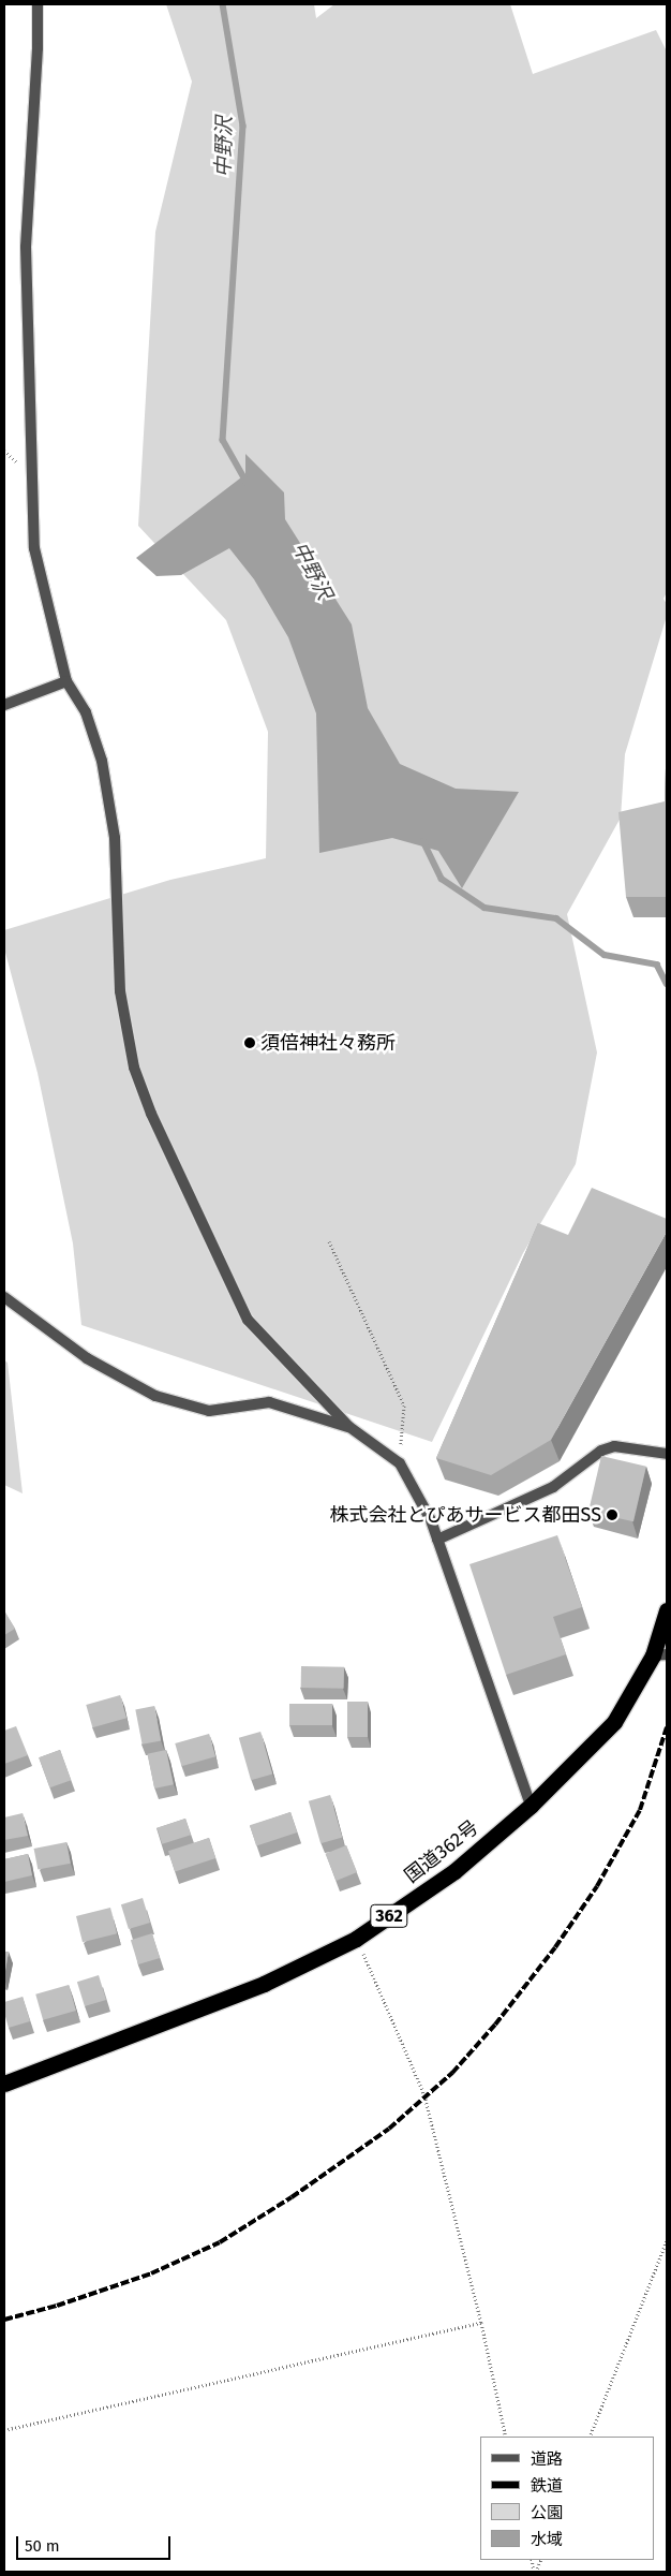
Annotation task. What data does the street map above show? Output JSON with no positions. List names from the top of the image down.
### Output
{
  "streets": {
    "highway": ["国道362号", "362"]
  },
  "water": ["中野沢"],
  "places": ["須倍神社々務所", "株式会社とぴあサービス都田SS"],
  "legend": [
    "道路",
    "鉄道",
    "公園",
    "水域"
  ],
  "scale_bar": "50 m"
}
